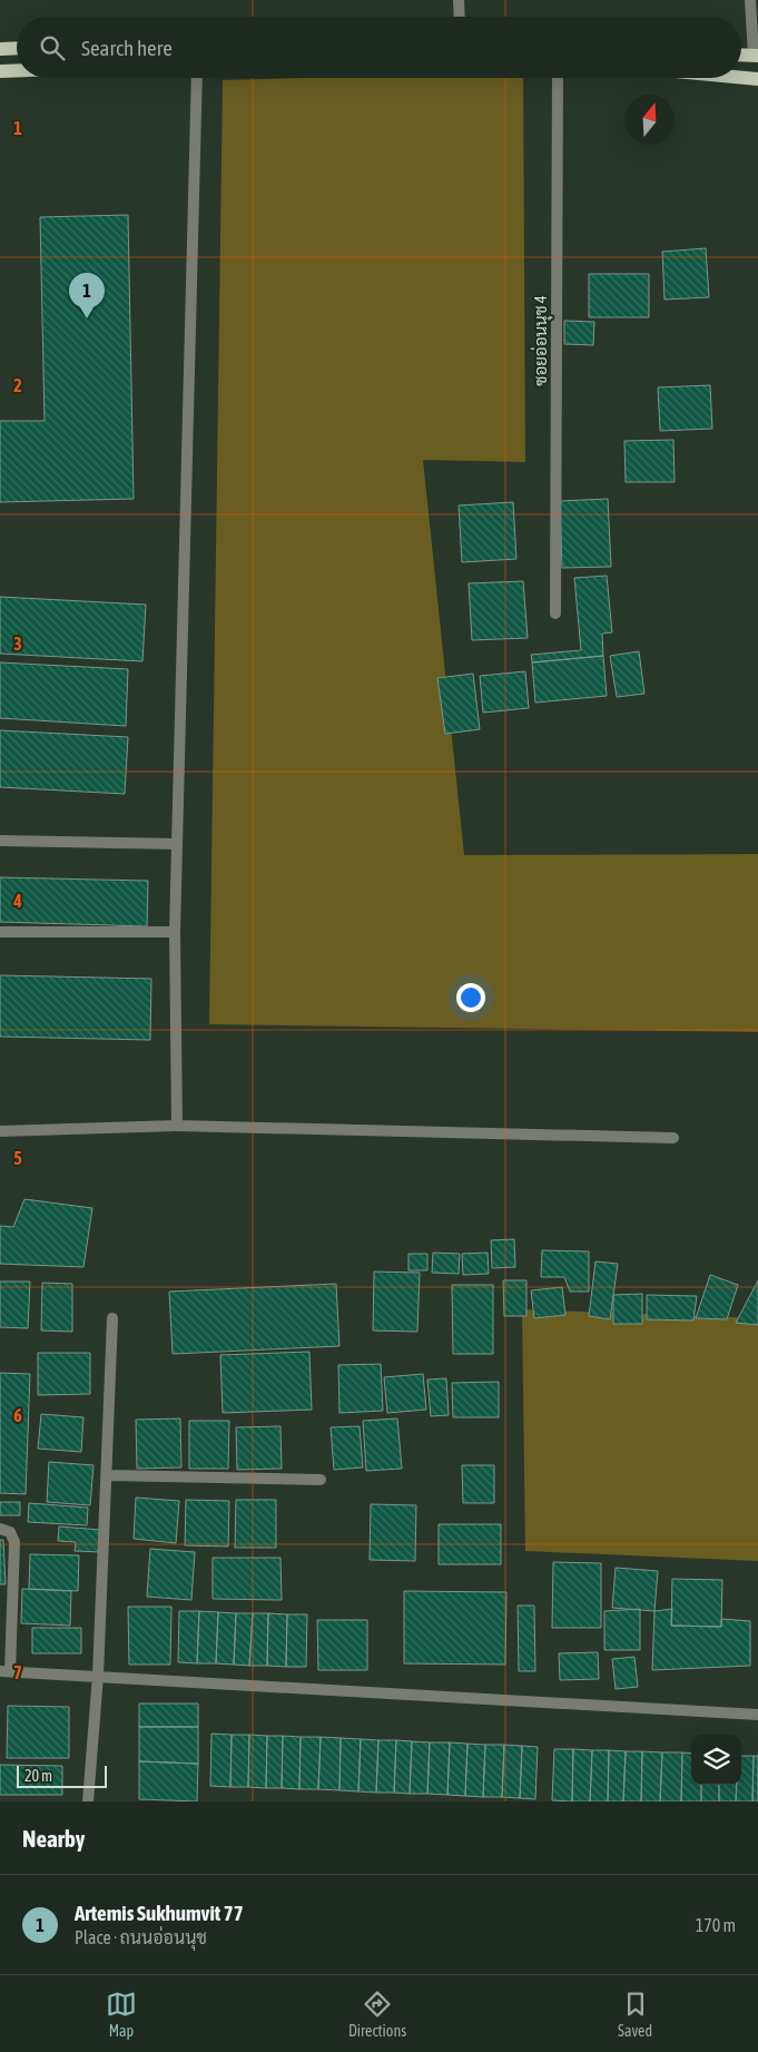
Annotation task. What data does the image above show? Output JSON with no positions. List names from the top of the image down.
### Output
{
  "streets": {
    "street": ["ซอยอ่อนนุช 4"]
  },
  "scale_bar": "20 m",
  "north": "top",
  "page": {
    "search": "Search here",
    "pins": "1",
    "scale": "20 m",
    "heading": "Nearby",
    "list": [
      {
        "mark": "1",
        "name": "Artemis Sukhumvit 77",
        "note": "Place · ถนนอ่อนนุช",
        "value": "170 m"
      }
    ],
    "nav": ["Map", "Directions", "Saved"]
  },
  "grid": {
    "rows": [
      "1",
      "2",
      "3",
      "4",
      "5",
      "6",
      "7"
    ]
  }
}
